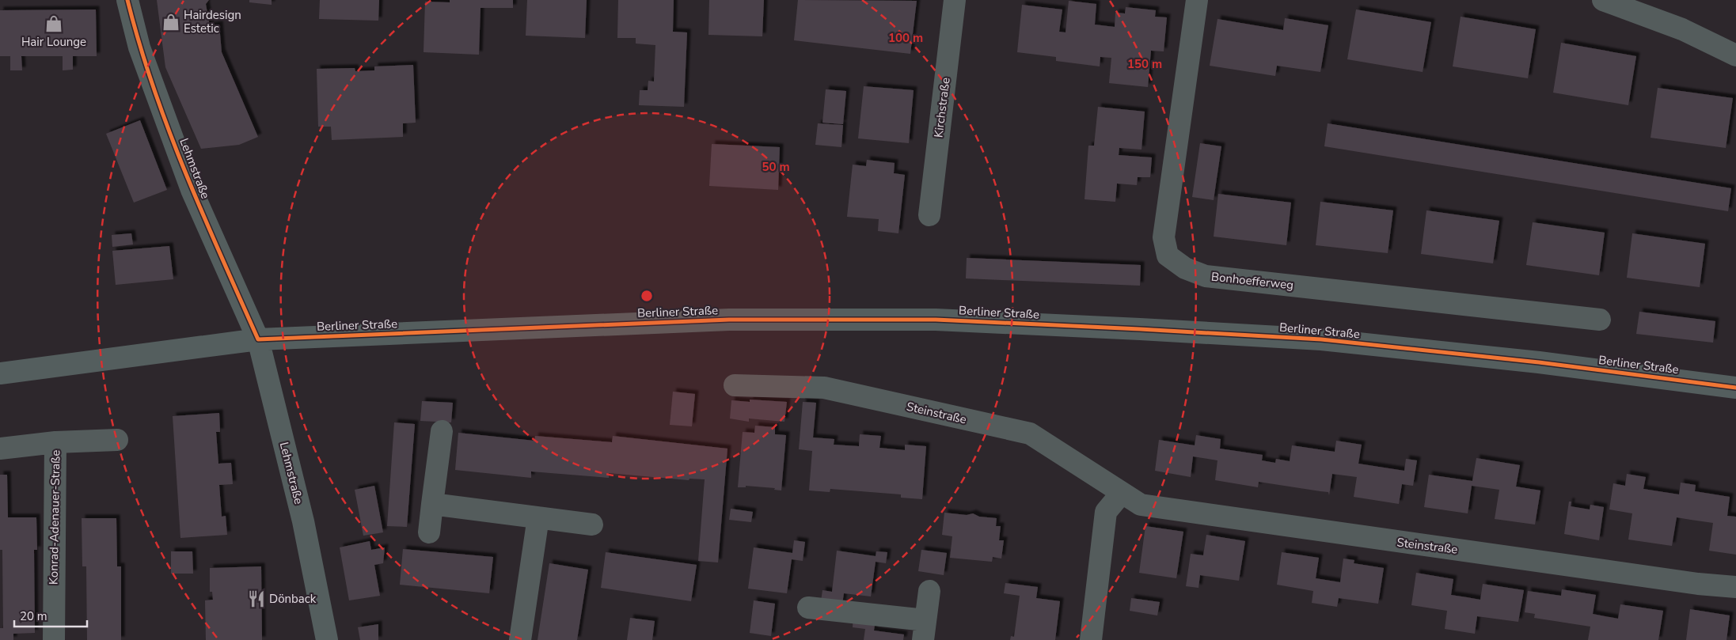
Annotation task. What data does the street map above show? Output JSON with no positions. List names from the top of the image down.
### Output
{
  "streets": {
    "main road": ["Lehmstraße", "Berliner Straße"],
    "street": [
      "Kirchstraße",
      "Bonhoefferweg",
      "Steinstraße",
      "Konrad-Adenauer-Straße"
    ]
  },
  "crossings": [
    ["Lehmstraße", "Berliner Straße"]
  ],
  "places": {
    "shop": ["Hairdesign Estetic", "Hair Lounge"],
    "restaurant": ["Dönback"]
  },
  "scale_bar": "20 m",
  "rings": ["100 m", "150 m", "50 m"]
}
